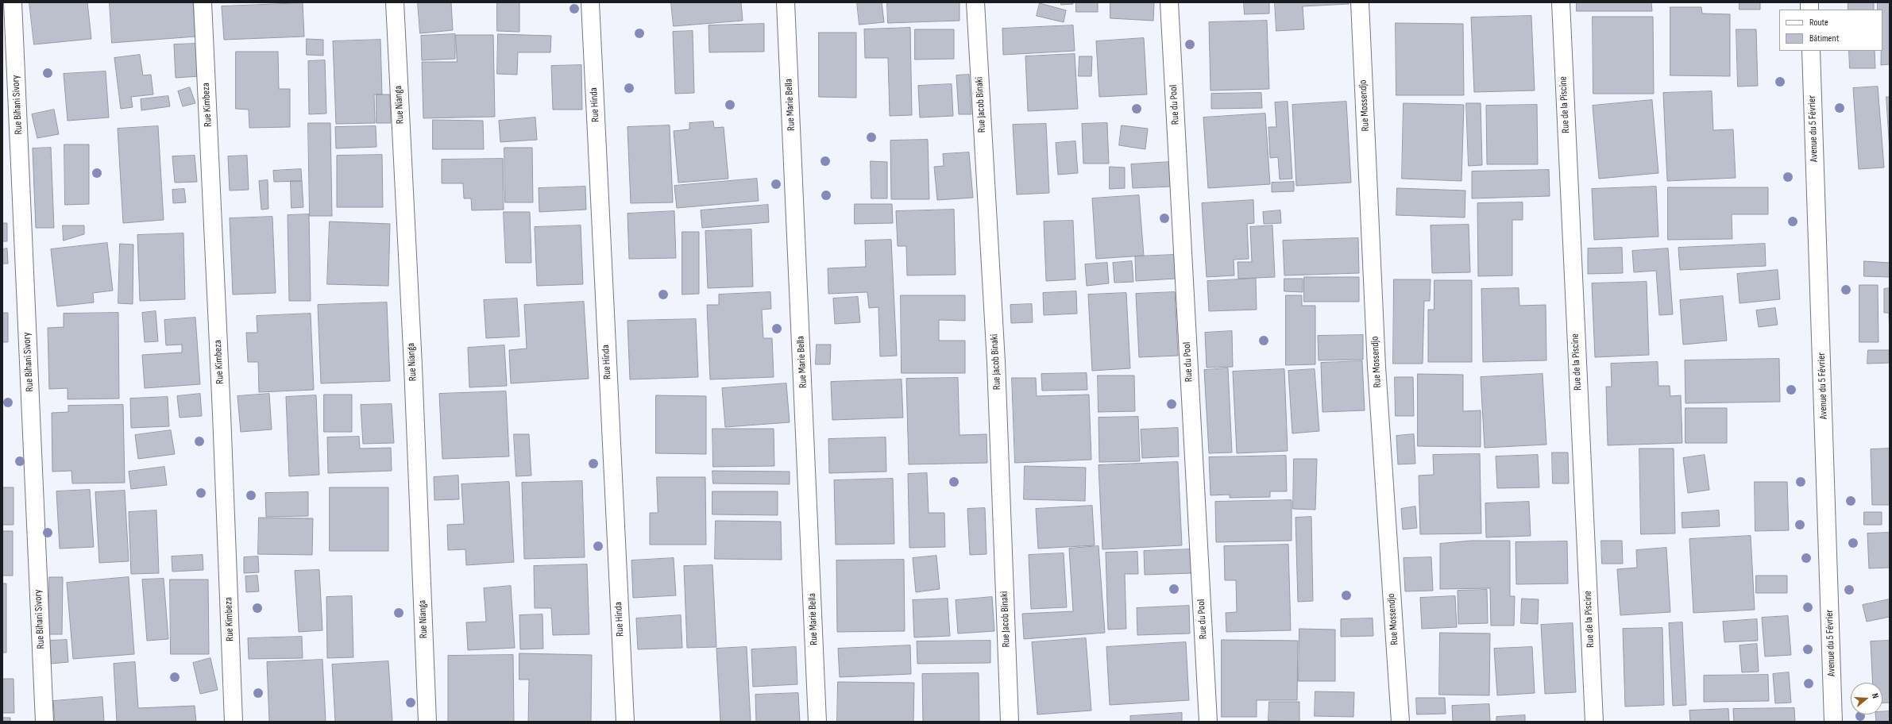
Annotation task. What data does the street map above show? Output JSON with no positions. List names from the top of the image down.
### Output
{
  "streets": {
    "street": [
      "Rue Bihani Sivory",
      "Rue Kimbeza",
      "Rue Nianga",
      "Rue Hinda",
      "Rue Marie Bella",
      "Rue Jacob Binaki",
      "Rue du Pool",
      "Rue de la Piscine",
      "Rue Mossendjo",
      "Avenue du 5 Février"
    ]
  },
  "legend": ["Route", "Bâtiment"],
  "north": "right"
}
